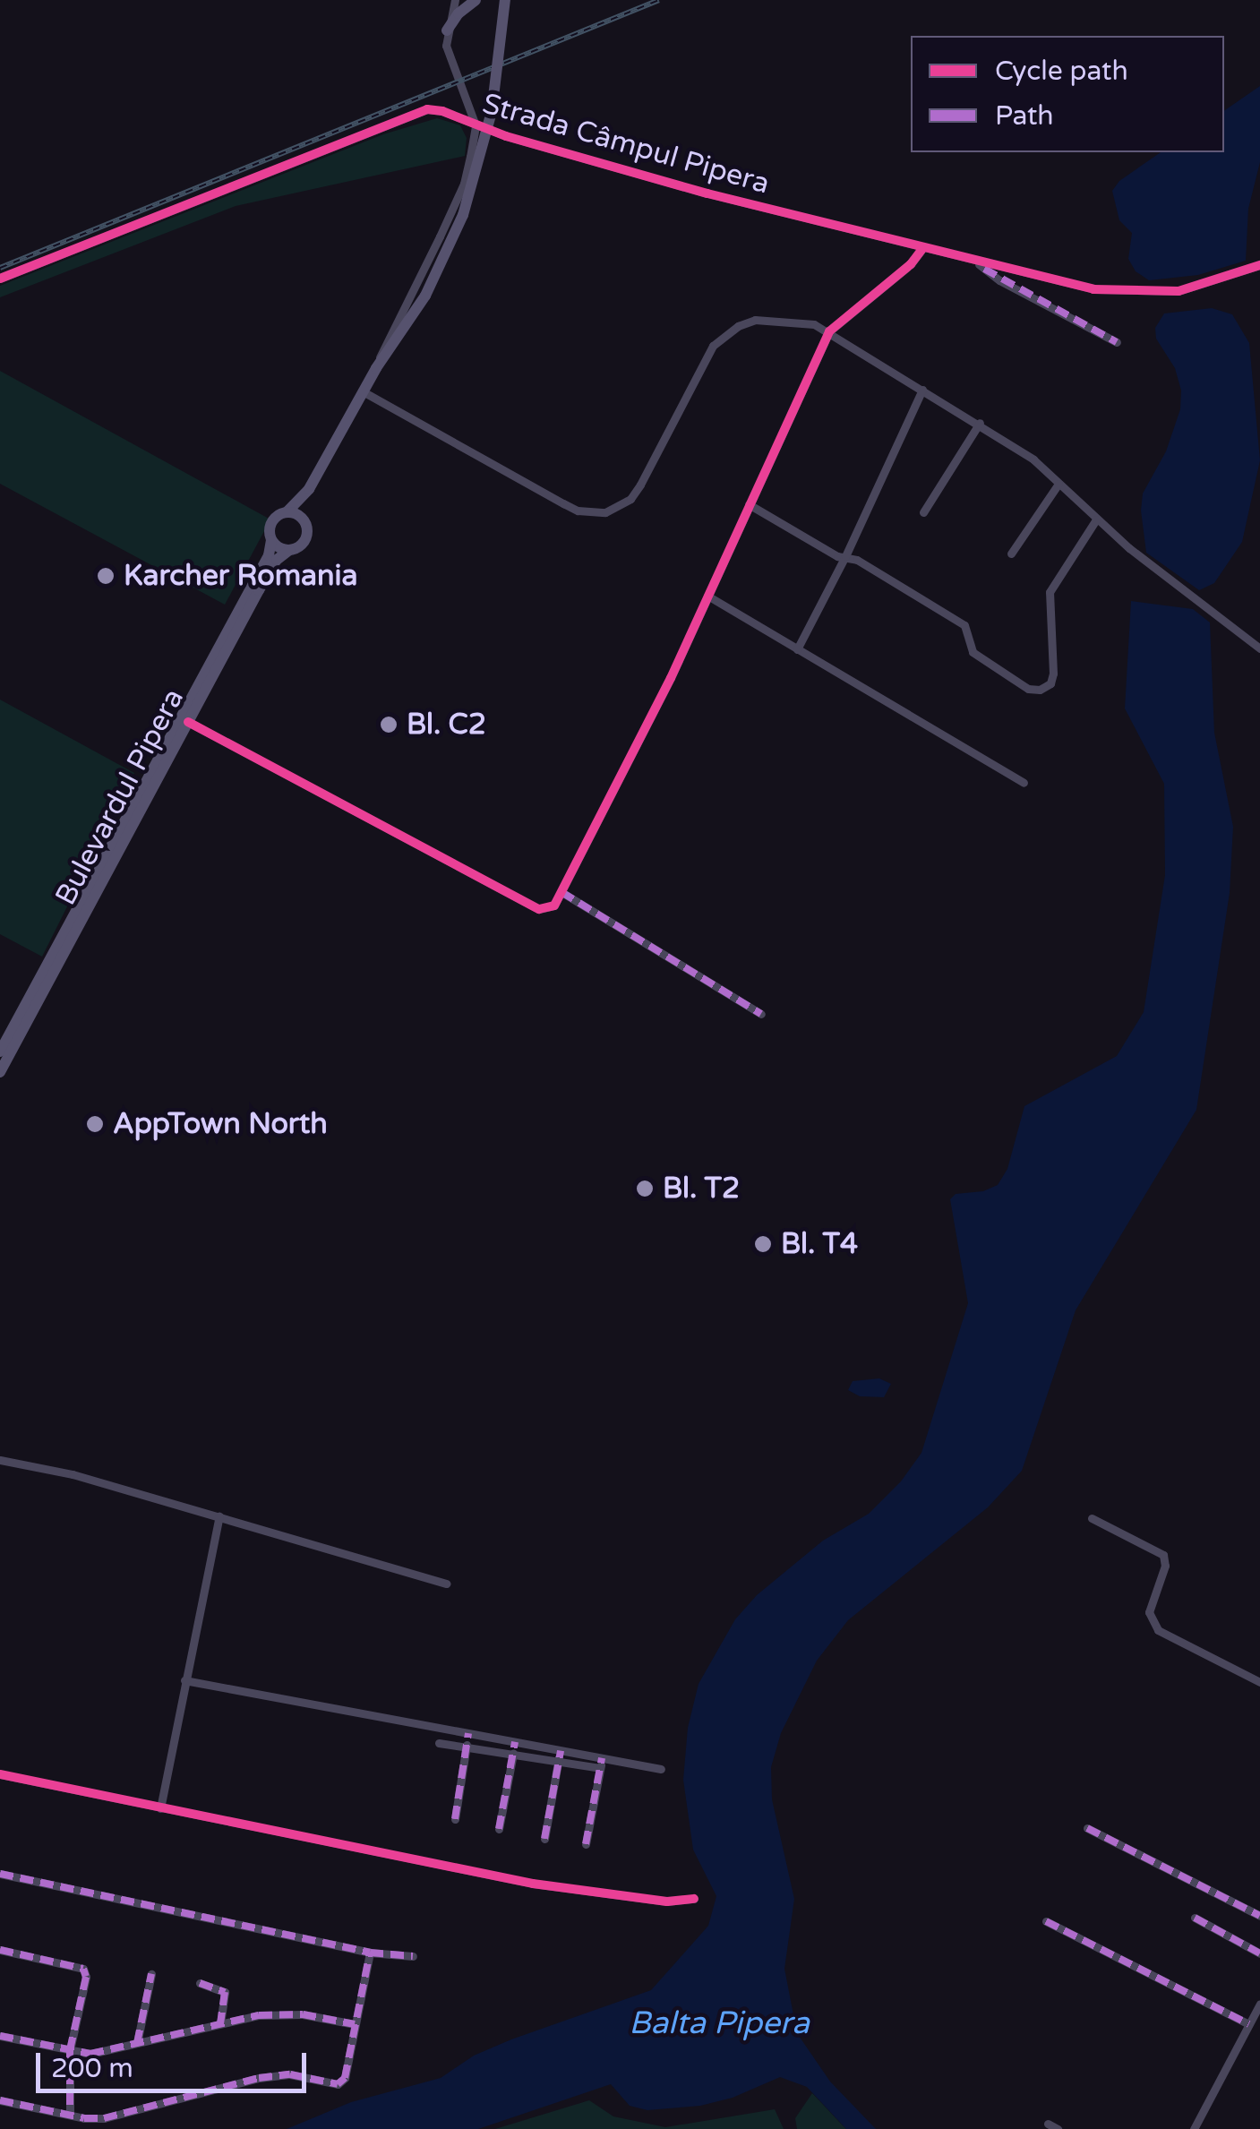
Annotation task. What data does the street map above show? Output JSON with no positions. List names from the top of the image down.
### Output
{
  "streets": {
    "main road": ["Bulevardul Pipera"],
    "street": ["Strada Câmpul Pipera"]
  },
  "water": ["Balta Pipera"],
  "places": [
    "Karcher Romania",
    "Bl. C2",
    "AppTown North",
    "Bl. T2",
    "Bl. T4"
  ],
  "legend": ["Cycle path", "Path"],
  "scale_bar": "200 m"
}
